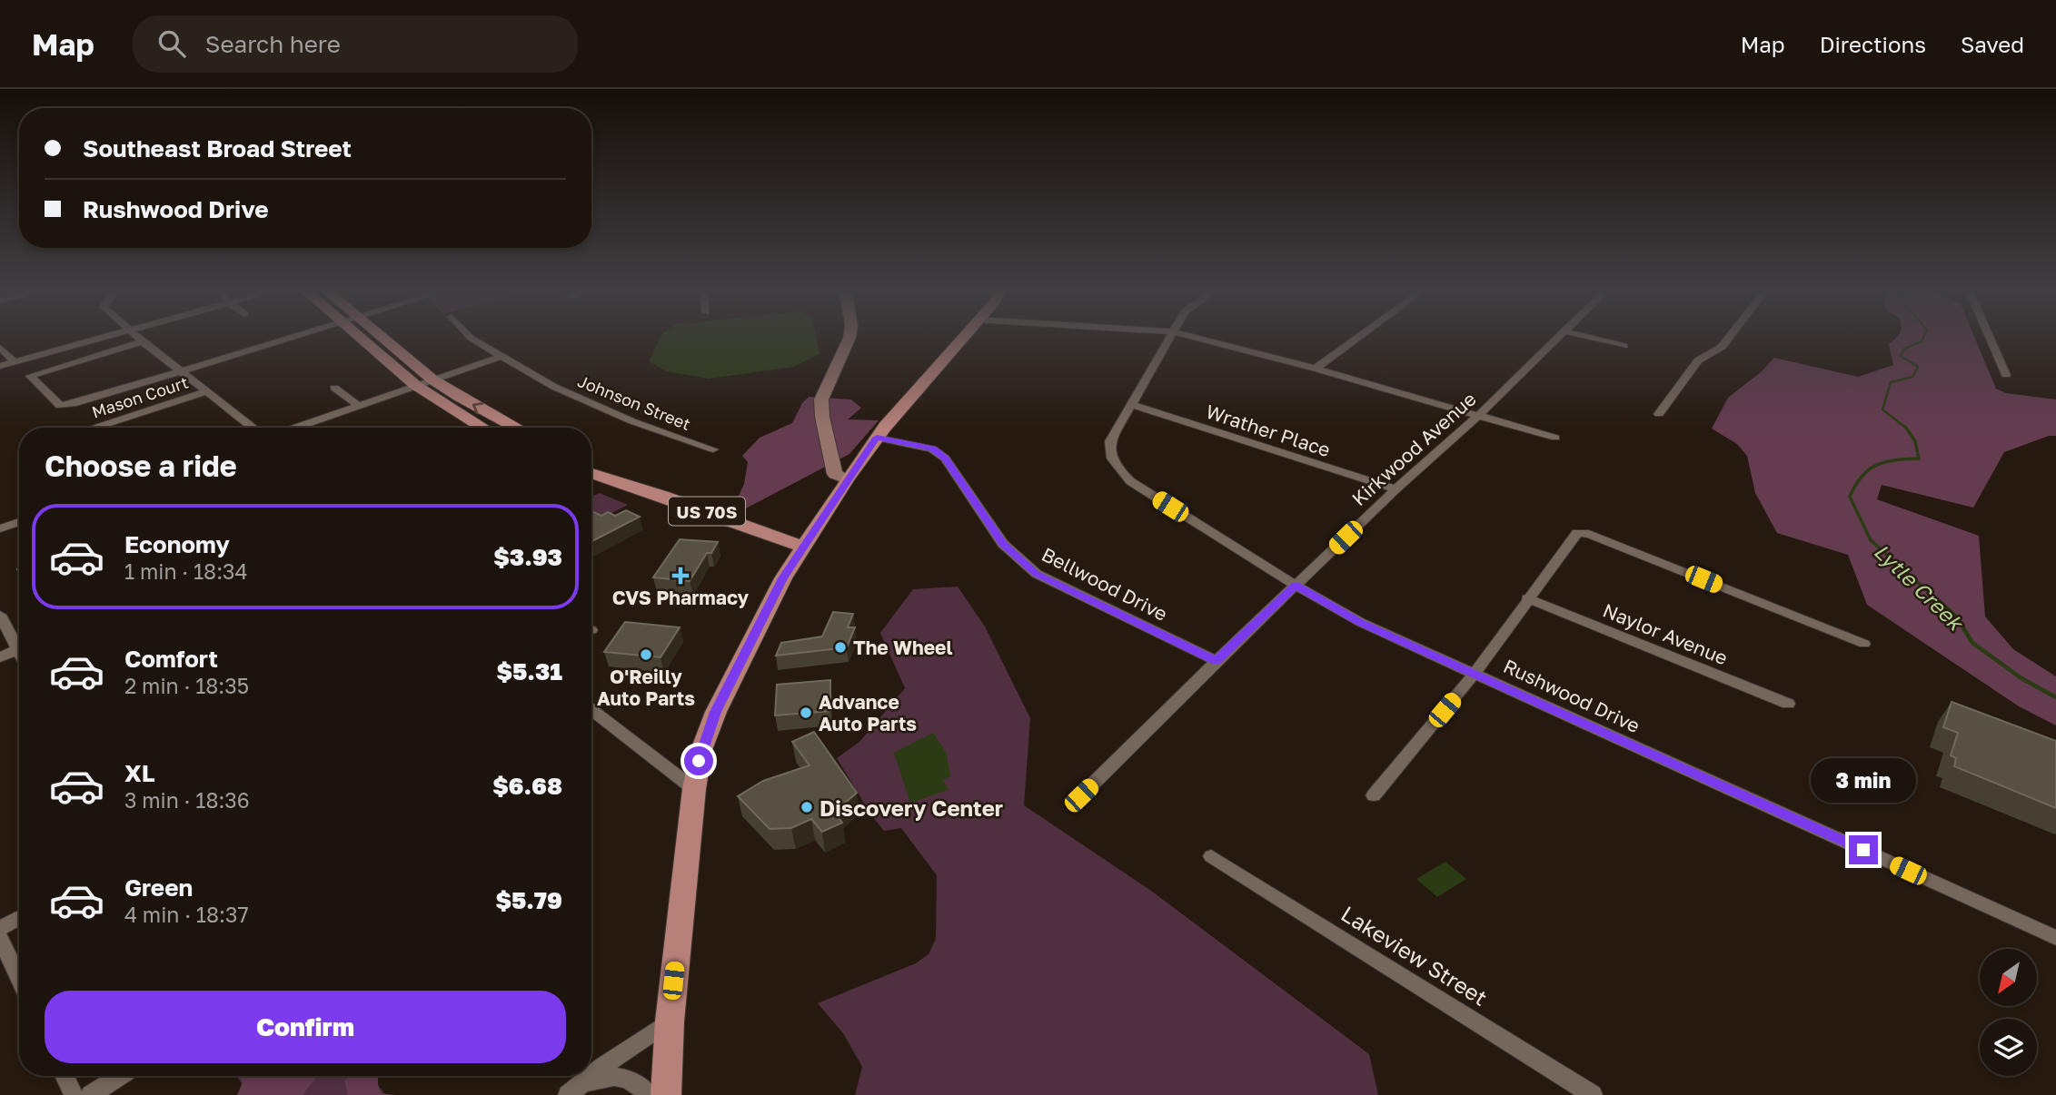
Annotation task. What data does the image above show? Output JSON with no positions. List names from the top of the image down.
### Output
{
  "streets": {
    "main road": ["US 70S"],
    "street": [
      "Mason Court",
      "Johnson Street",
      "Wrather Place",
      "Kirkwood Avenue",
      "Bellwood Drive",
      "Naylor Avenue",
      "Rushwood Drive",
      "Lakeview Street"
    ]
  },
  "crossings": [
    ["Wrather Place", "Kirkwood Avenue"],
    ["Wrather Place", "Rushwood Drive"],
    ["Kirkwood Avenue", "Bellwood Drive"],
    ["Kirkwood Avenue", "Rushwood Drive"]
  ],
  "water": ["Lytle Creek"],
  "places": {
    "health": ["CVS Pharmacy"],
    "other": [
      "The Wheel",
      "O'Reilly Auto Parts",
      "Advance Auto Parts",
      "Discovery Center"
    ]
  },
  "north": "bottom left",
  "page": {
    "header": "Map",
    "search": "Search here",
    "nav": ["Map", "Directions", "Saved"],
    "banner": ["Southeast Broad Street", "Rushwood Drive"],
    "heading": "Choose a ride",
    "list": [
      {
        "name": "Economy",
        "note": "1 min · 18:34",
        "value": "$3.93"
      },
      {
        "name": "Comfort",
        "note": "2 min · 18:35",
        "value": "$5.31"
      },
      {
        "name": "XL",
        "note": "3 min · 18:36",
        "value": "$6.68"
      },
      {
        "name": "Green",
        "note": "4 min · 18:37",
        "value": "$5.79"
      }
    ],
    "bubble": "3 min",
    "buttons": "Confirm"
  }
}
